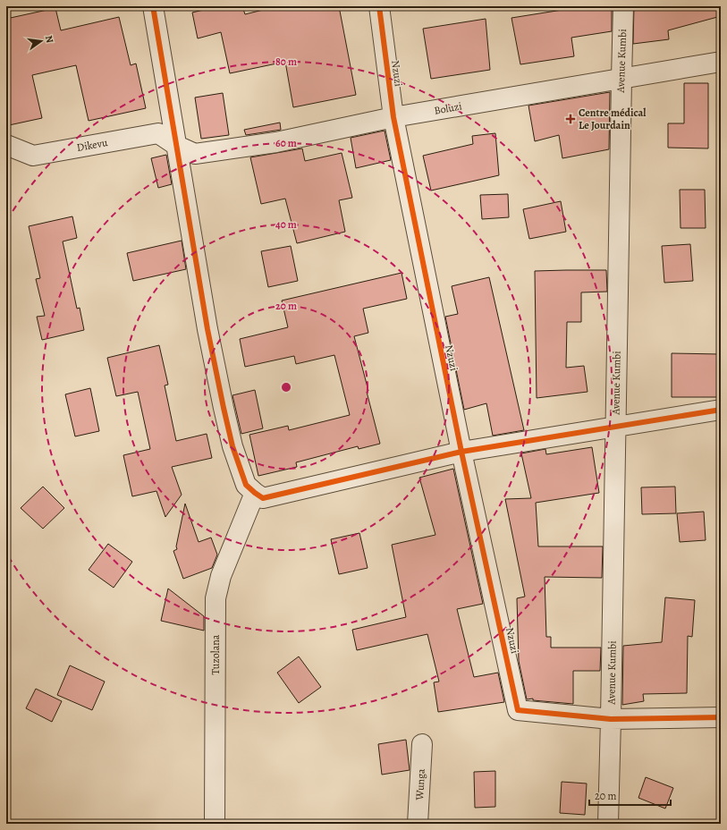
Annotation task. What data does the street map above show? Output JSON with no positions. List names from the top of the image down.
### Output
{
  "streets": {
    "street": [
      "Avenue Kumbi",
      "Nzuzi",
      "Boluzi",
      "Dikevu",
      "Tuzolana",
      "Wunga"
    ]
  },
  "crossings": [
    ["Avenue Kumbi", "Nzuzi"],
    ["Avenue Kumbi", "Boluzi"],
    ["Nzuzi", "Boluzi"],
    ["Boluzi", "Dikevu"]
  ],
  "places": {
    "health": ["Centre médical Le Jourdain"]
  },
  "scale_bar": "20 m",
  "north": "right",
  "rings": [
    "80 m",
    "60 m",
    "40 m",
    "20 m"
  ]
}
